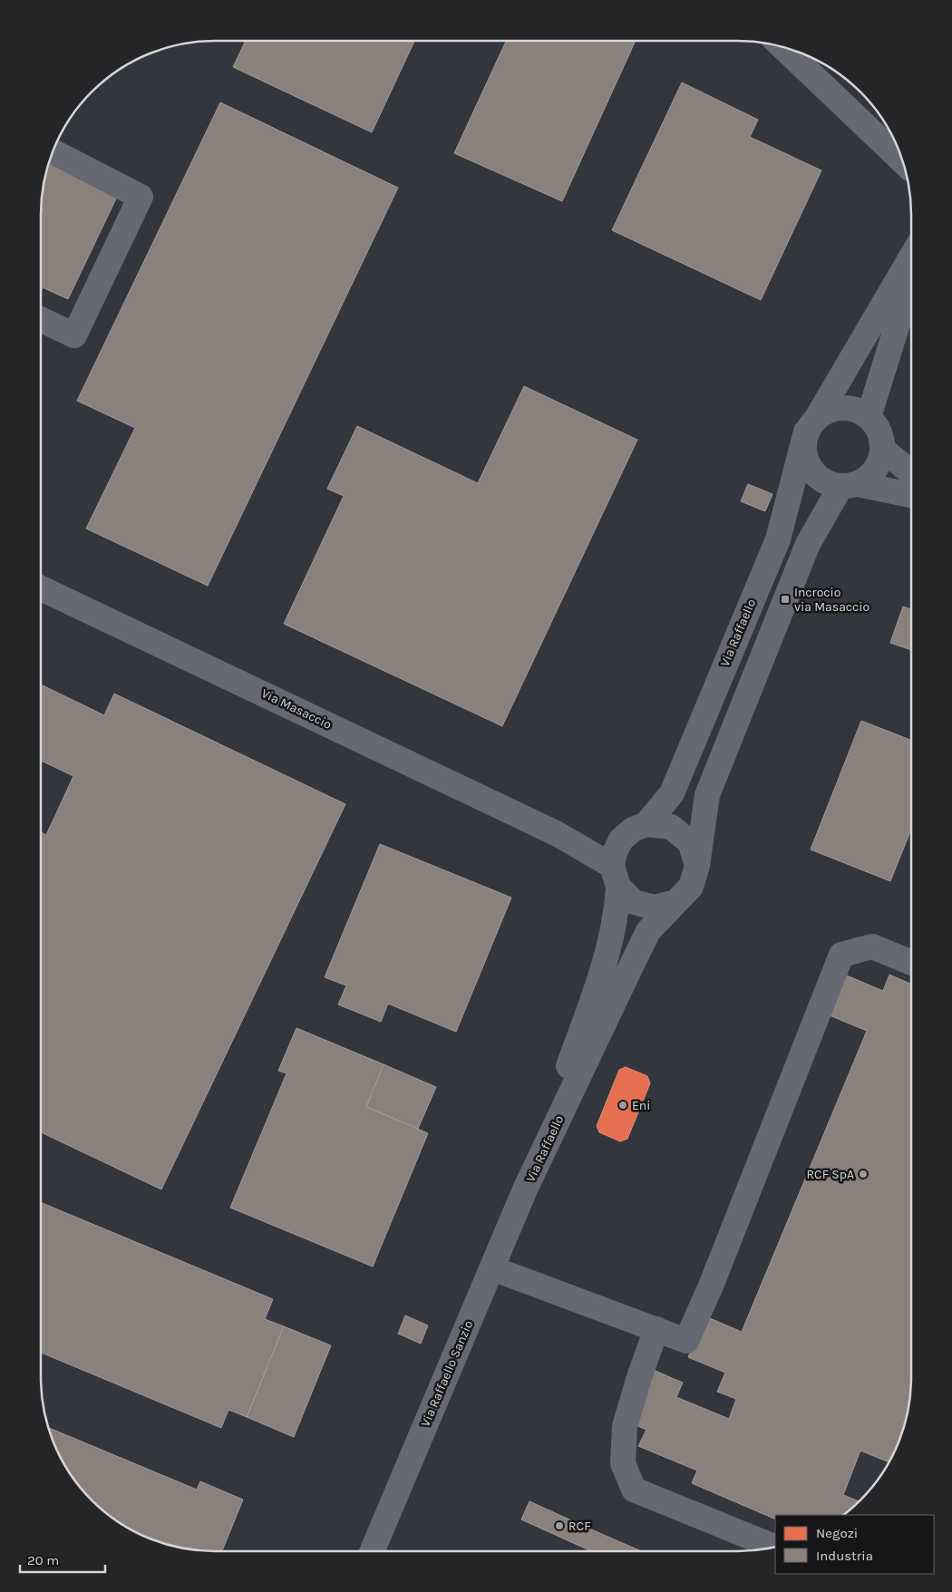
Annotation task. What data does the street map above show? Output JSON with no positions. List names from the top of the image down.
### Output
{
  "streets": {
    "street": ["Via Raffaello", "Via Masaccio", "Via Raffaello Sanzio"]
  },
  "crossings": [
    ["Via Raffaello", "Via Masaccio"],
    ["Via Raffaello", "Via Raffaello Sanzio"]
  ],
  "places": {
    "transit": ["Incrocio via Masaccio"],
    "other": ["Eni", "RCF SpA", "RCF"]
  },
  "legend": ["Negozi", "Industria"],
  "scale_bar": "20 m"
}
